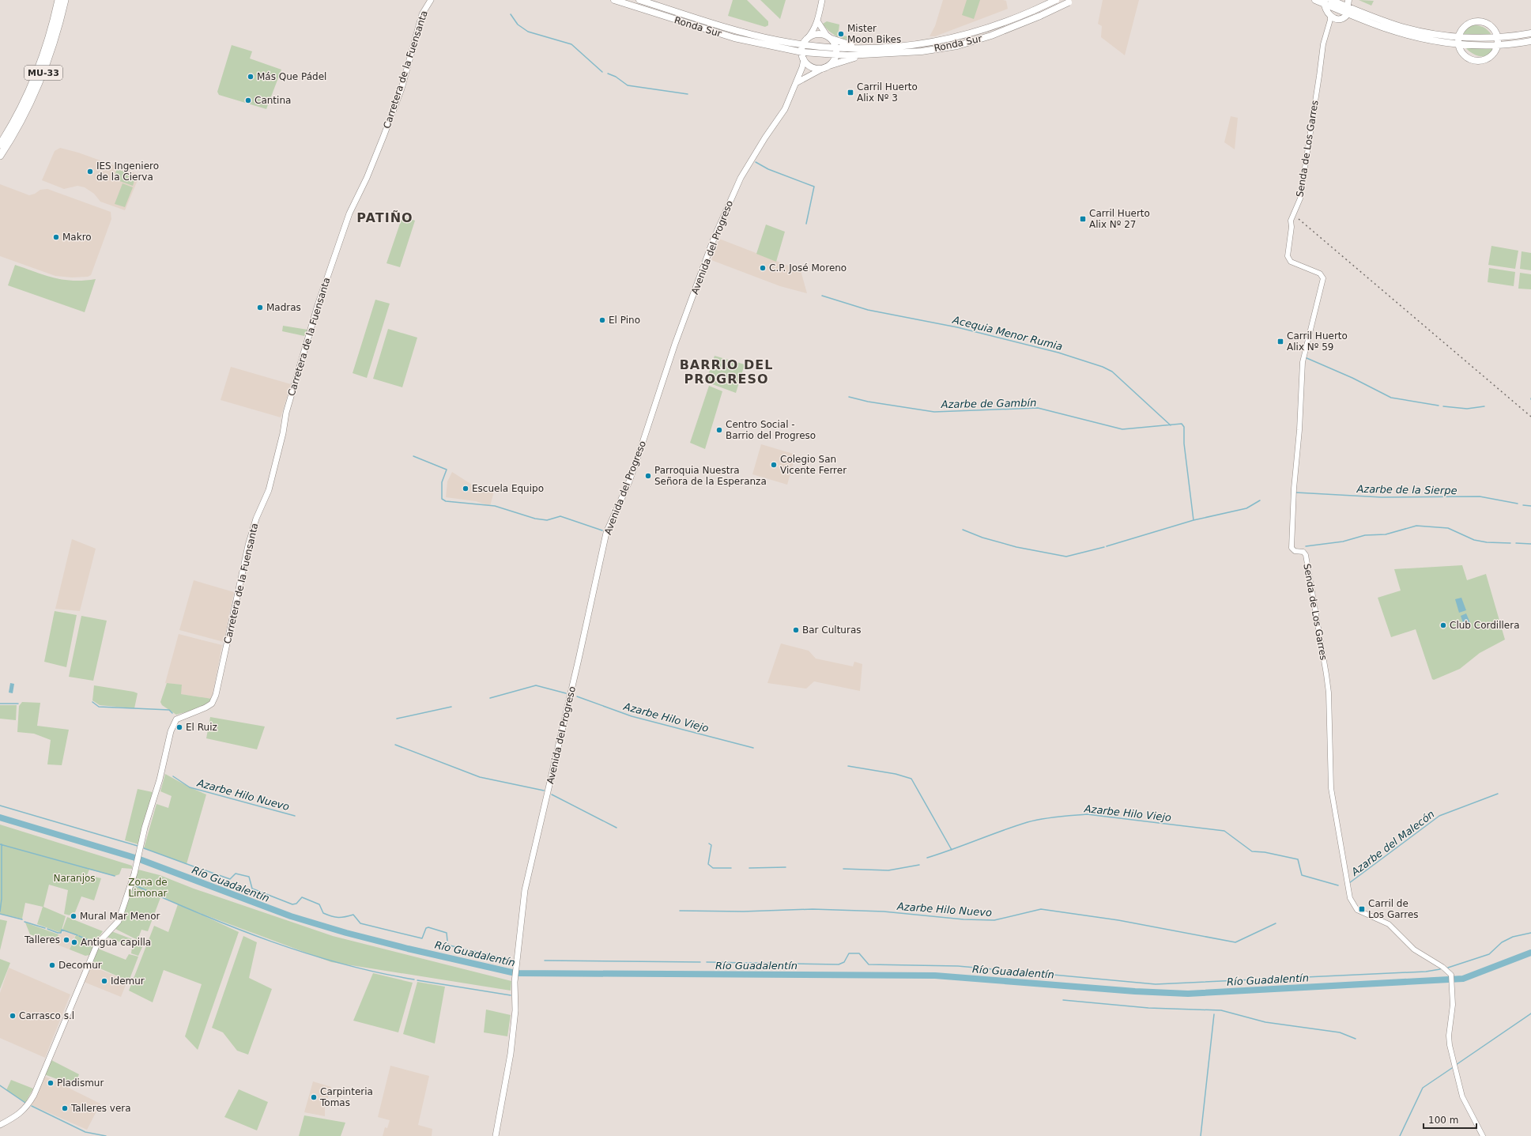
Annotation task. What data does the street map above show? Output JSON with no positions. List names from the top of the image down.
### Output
{
  "streets": {
    "highway": ["MU-33"],
    "main road": ["Ronda Sur", "Carretera de la Fuensanta", "Avenida del Progreso"],
    "street": ["Senda de Los Garres"]
  },
  "districts": ["PATIÑO", "BARRIO DEL PROGRESO"],
  "water": [
    "Acequia Menor Rumia",
    "Azarbe de Gambín",
    "Azarbe de la Sierpe",
    "Azarbe Hilo Viejo",
    "Azarbe Hilo Nuevo",
    "Azarbe del Malecón",
    "Río Guadalentín"
  ],
  "parks": ["Naranjos", "Zona de Limonar"],
  "places": {
    "other": [
      "Mister Moon Bikes",
      "Más Que Pádel",
      "Cantina",
      "IES Ingeniero de la Cierva",
      "Makro",
      "C.P. José Moreno",
      "Madras",
      "El Pino",
      "Centro Social - Barrio del Progreso",
      "Colegio San Vicente Ferrer",
      "Parroquia Nuestra Señora de la Esperanza",
      "Escuela Equipo",
      "Club Cordillera",
      "Bar Culturas",
      "El Ruiz",
      "Mural Mar Menor",
      "Talleres",
      "Antigua capilla",
      "Decomur",
      "Idemur",
      "Carrasco s.l",
      "Pladismur",
      "Carpinteria Tomas",
      "Talleres vera"
    ],
    "transit": [
      "Carril Huerto Alix Nº 3",
      "Carril Huerto Alix Nº 27",
      "Carril Huerto Alix Nº 59",
      "Carril de Los Garres"
    ]
  },
  "scale_bar": "100 m"
}
